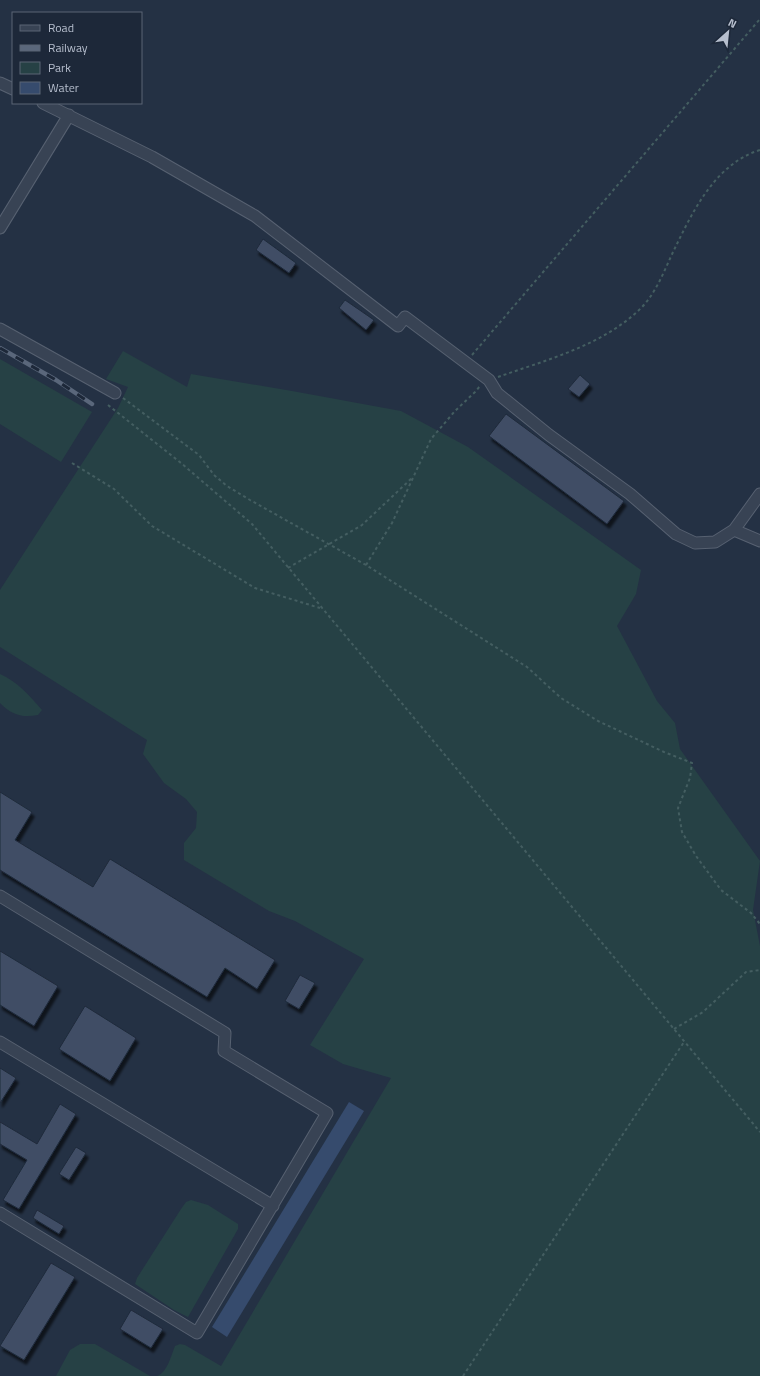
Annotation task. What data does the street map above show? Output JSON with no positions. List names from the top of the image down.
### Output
{
  "legend": [
    "Road",
    "Railway",
    "Park",
    "Water"
  ],
  "north": "top right"
}
